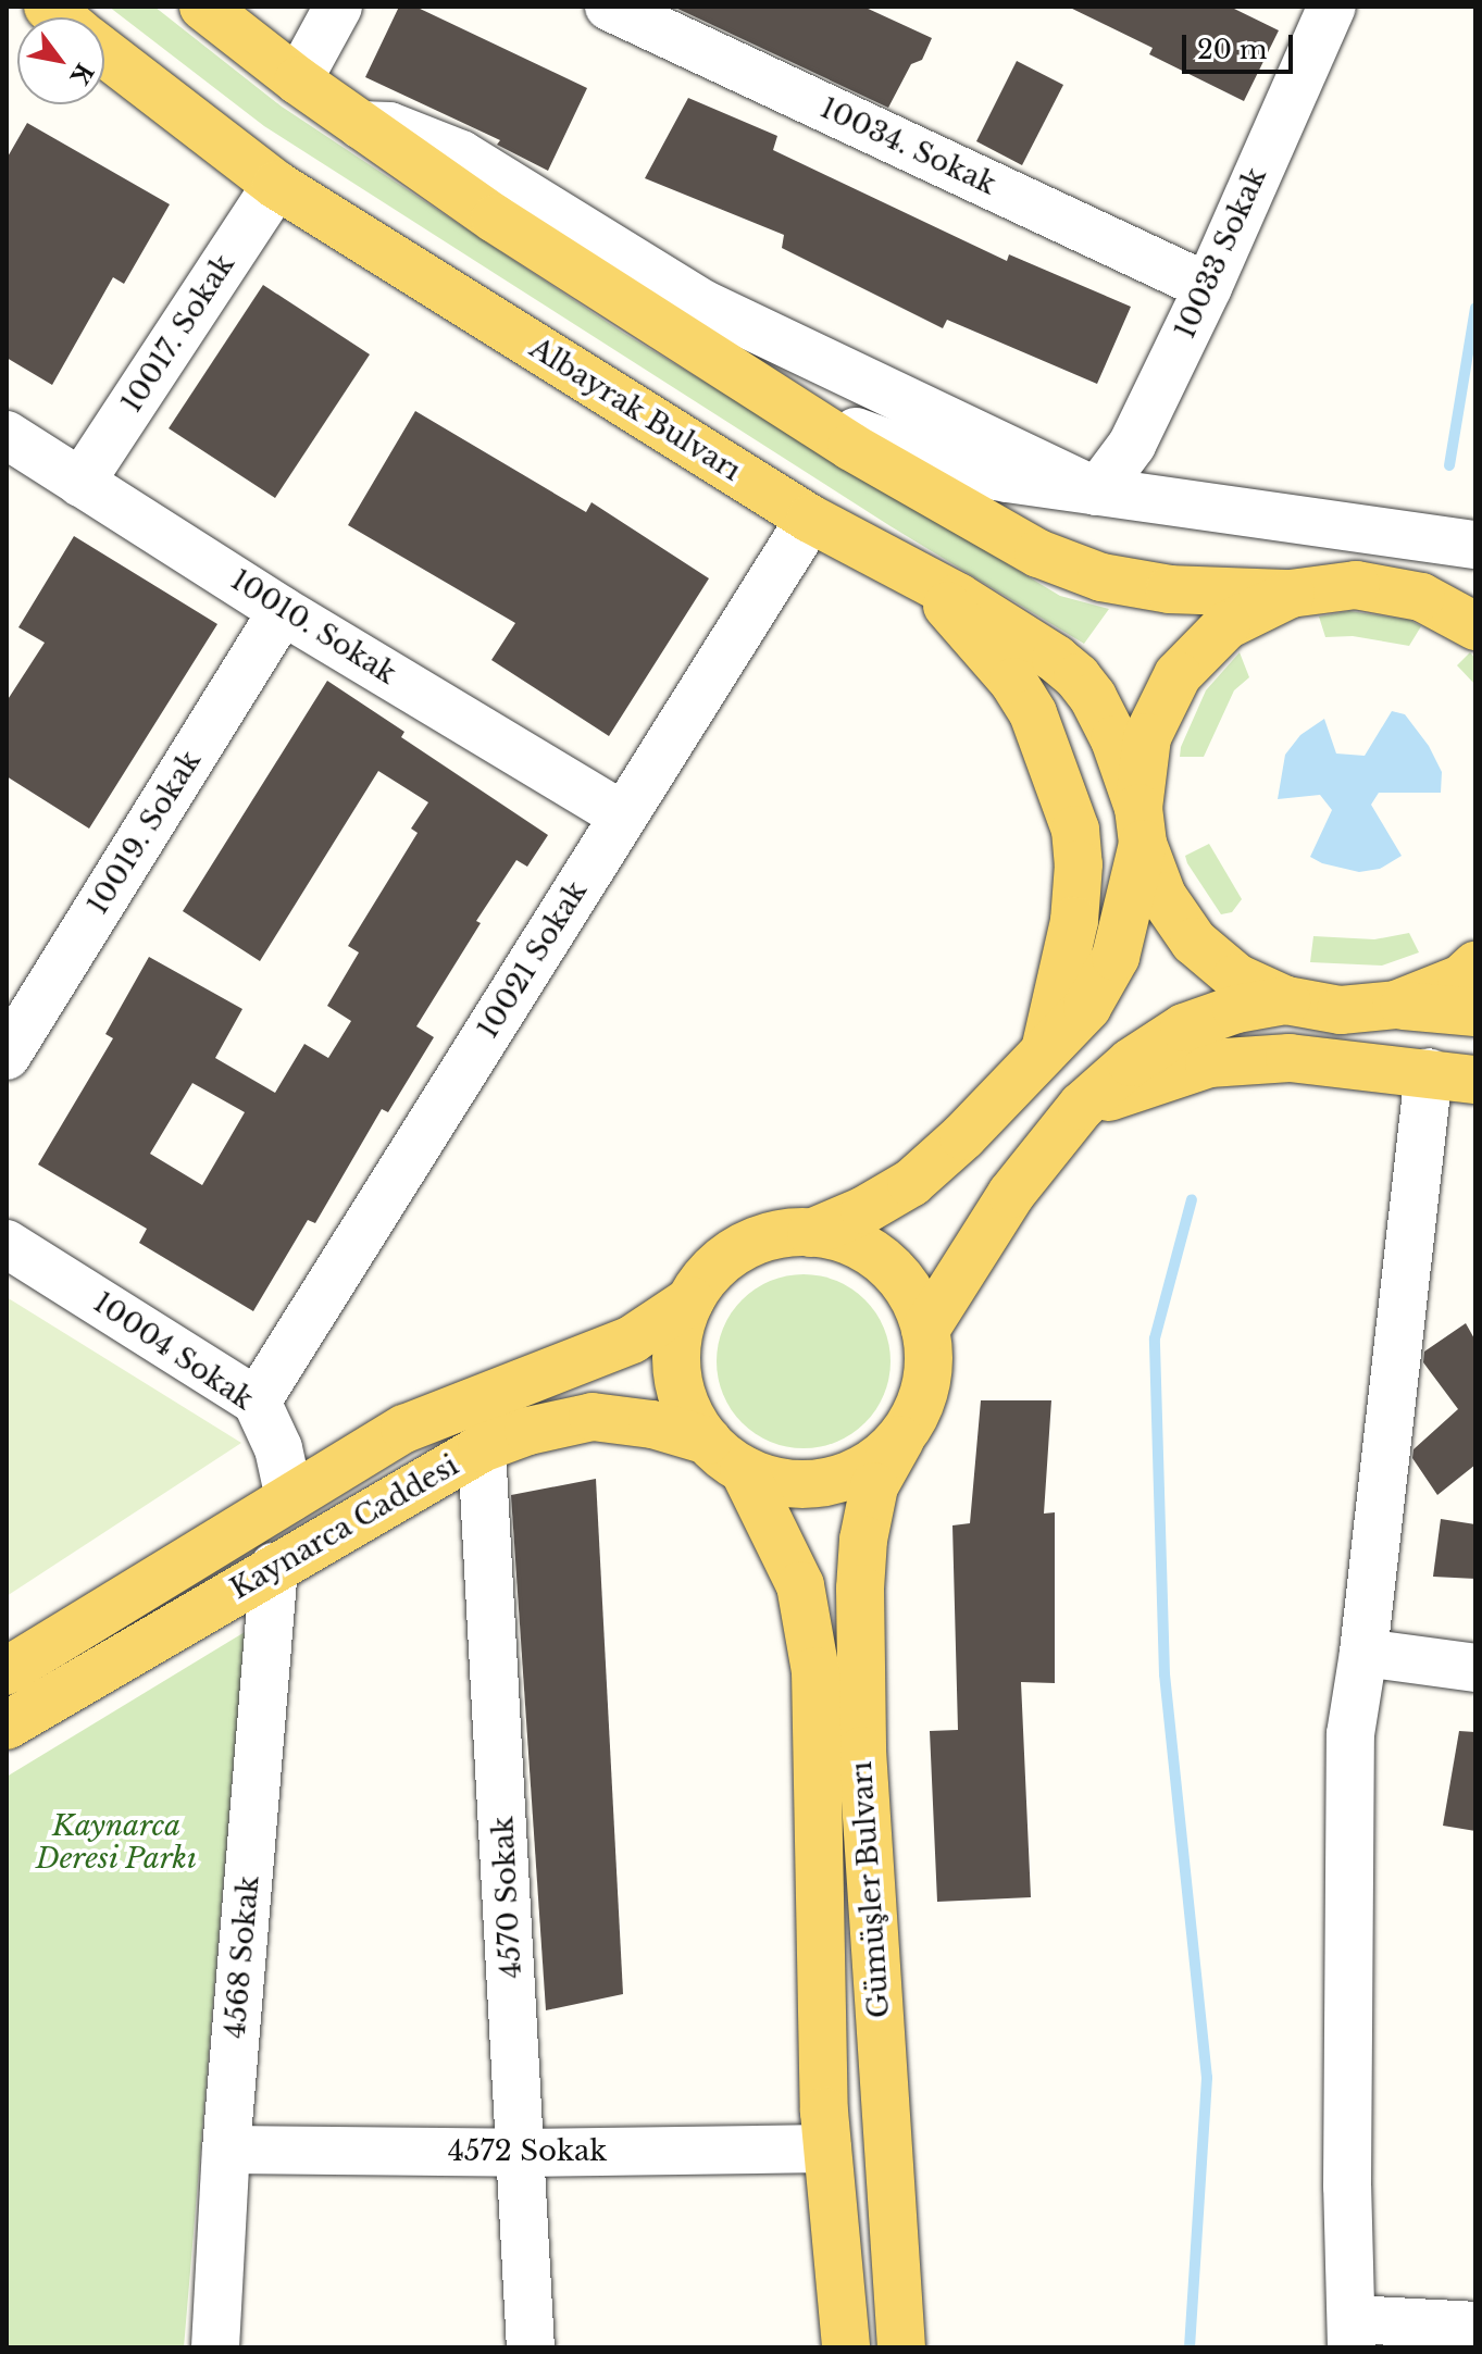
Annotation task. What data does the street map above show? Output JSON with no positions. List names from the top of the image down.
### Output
{
  "streets": {
    "main road": ["Albayrak Bulvarı", "Kaynarca Caddesi", "Gümüşler Bulvarı"],
    "street": [
      "10034. Sokak",
      "10033 Sokak",
      "10017. Sokak",
      "10010. Sokak",
      "10019. Sokak",
      "10021 Sokak",
      "10004 Sokak",
      "4570 Sokak",
      "4568 Sokak",
      "4572 Sokak"
    ]
  },
  "crossings": [
    ["10034. Sokak", "10033 Sokak"],
    ["10017. Sokak", "Albayrak Bulvarı"],
    ["10017. Sokak", "10010. Sokak"],
    ["Albayrak Bulvarı", "10021 Sokak"],
    ["Albayrak Bulvarı", "Kaynarca Caddesi"],
    ["10010. Sokak", "10019. Sokak"],
    ["10010. Sokak", "10021 Sokak"],
    ["10021 Sokak", "10004 Sokak"],
    ["10004 Sokak", "Kaynarca Caddesi"],
    ["Kaynarca Caddesi", "Gümüşler Bulvarı"],
    ["Kaynarca Caddesi", "4570 Sokak"],
    ["Kaynarca Caddesi", "4568 Sokak"],
    ["Gümüşler Bulvarı", "4572 Sokak"],
    ["4570 Sokak", "4572 Sokak"],
    ["4568 Sokak", "4572 Sokak"]
  ],
  "parks": ["Kaynarca Deresi Parkı"],
  "scale_bar": "20 m",
  "north": "bottom right"
}
